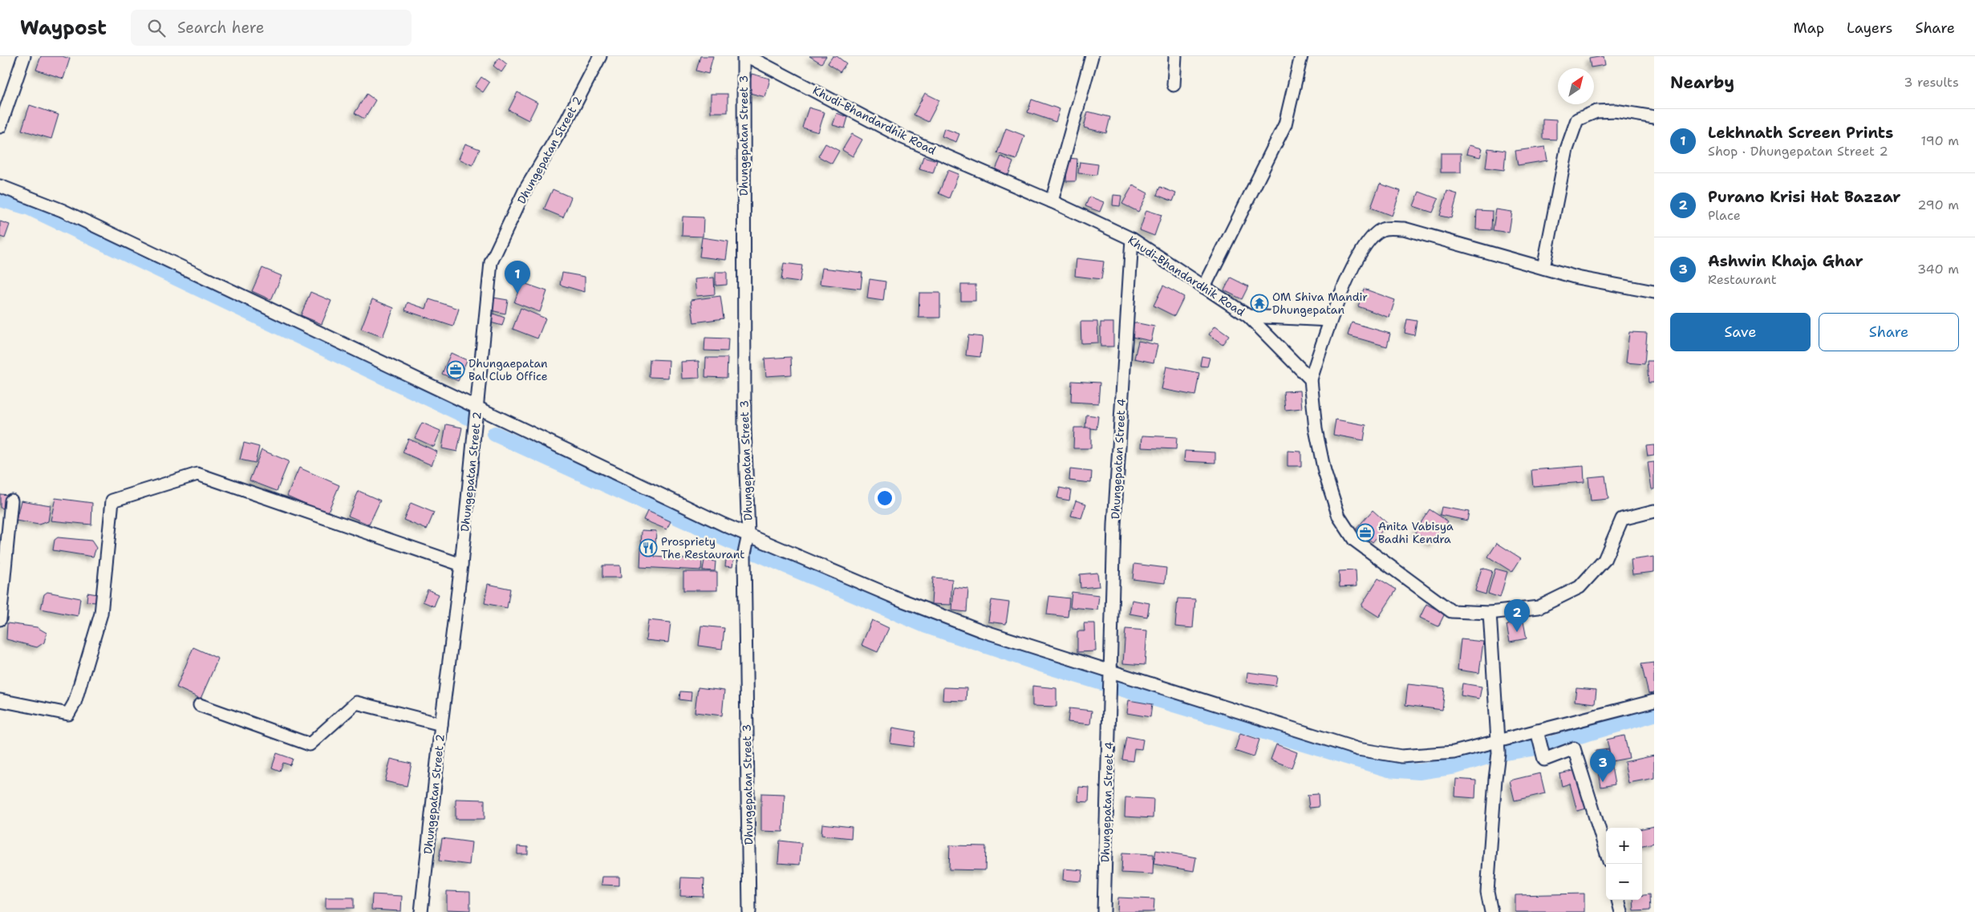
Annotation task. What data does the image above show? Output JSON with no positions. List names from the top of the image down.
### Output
{
  "streets": {
    "street": [
      "Khudi-Bhandardhik Road",
      "Dhungepatan Street 3",
      "Dhungepatan Street 2",
      "Dhungepatan Street 4"
    ]
  },
  "crossings": [
    ["Khudi-Bhandardhik Road", "Dhungepatan Street 4"]
  ],
  "places": {
    "temple": ["OM Shiva Mandir Dhungepatan"],
    "office": ["Dhungaepatan Bal Club Office", "Anita Vabisya Badhi Kendra"],
    "restaurant": ["Prospriety The Restaurant"]
  },
  "north": "top right",
  "page": {
    "header": "Waypost",
    "search": "Search here",
    "nav": ["Map", "Layers", "Share"],
    "heading": ["Nearby", "3 results"],
    "list": [
      {
        "mark": "1",
        "name": "Lekhnath Screen Prints",
        "note": "Shop · Dhungepatan Street 2",
        "value": "190 m"
      },
      {
        "mark": "2",
        "name": "Purano Krisi Hat Bazzar",
        "note": "Place",
        "value": "290 m"
      },
      {
        "mark": "3",
        "name": "Ashwin Khaja Ghar",
        "note": "Restaurant",
        "value": "340 m"
      }
    ],
    "pins": ["1", "2", "3"],
    "buttons": ["Save", "Share"],
    "map_buttons": ["+", "−"]
  }
}
